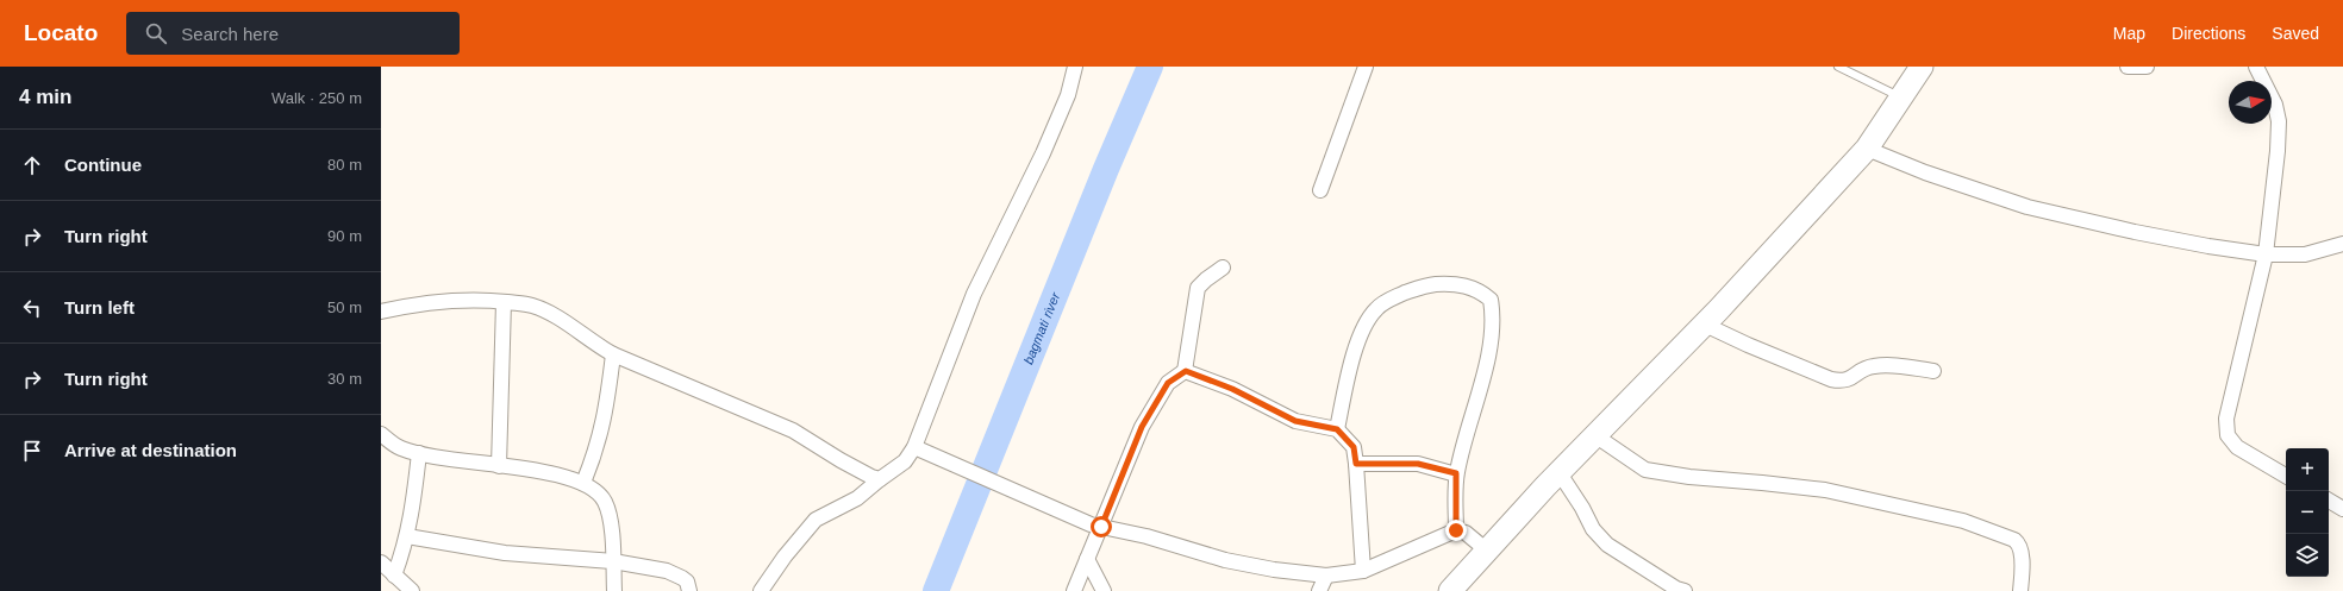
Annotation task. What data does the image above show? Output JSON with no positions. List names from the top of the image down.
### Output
{
  "water": ["bagmati river"],
  "north": "right",
  "page": {
    "header": "Locato",
    "search": "Search here",
    "nav": ["Map", "Directions", "Saved"],
    "heading": ["4 min", "Walk · 250 m"],
    "list": [
      ["Continue", "80 m"],
      ["Turn right", "90 m"],
      ["Turn left", "50 m"],
      ["Turn right", "30 m"],
      "Arrive at destination"
    ],
    "map_buttons": ["+", "−"]
  }
}
